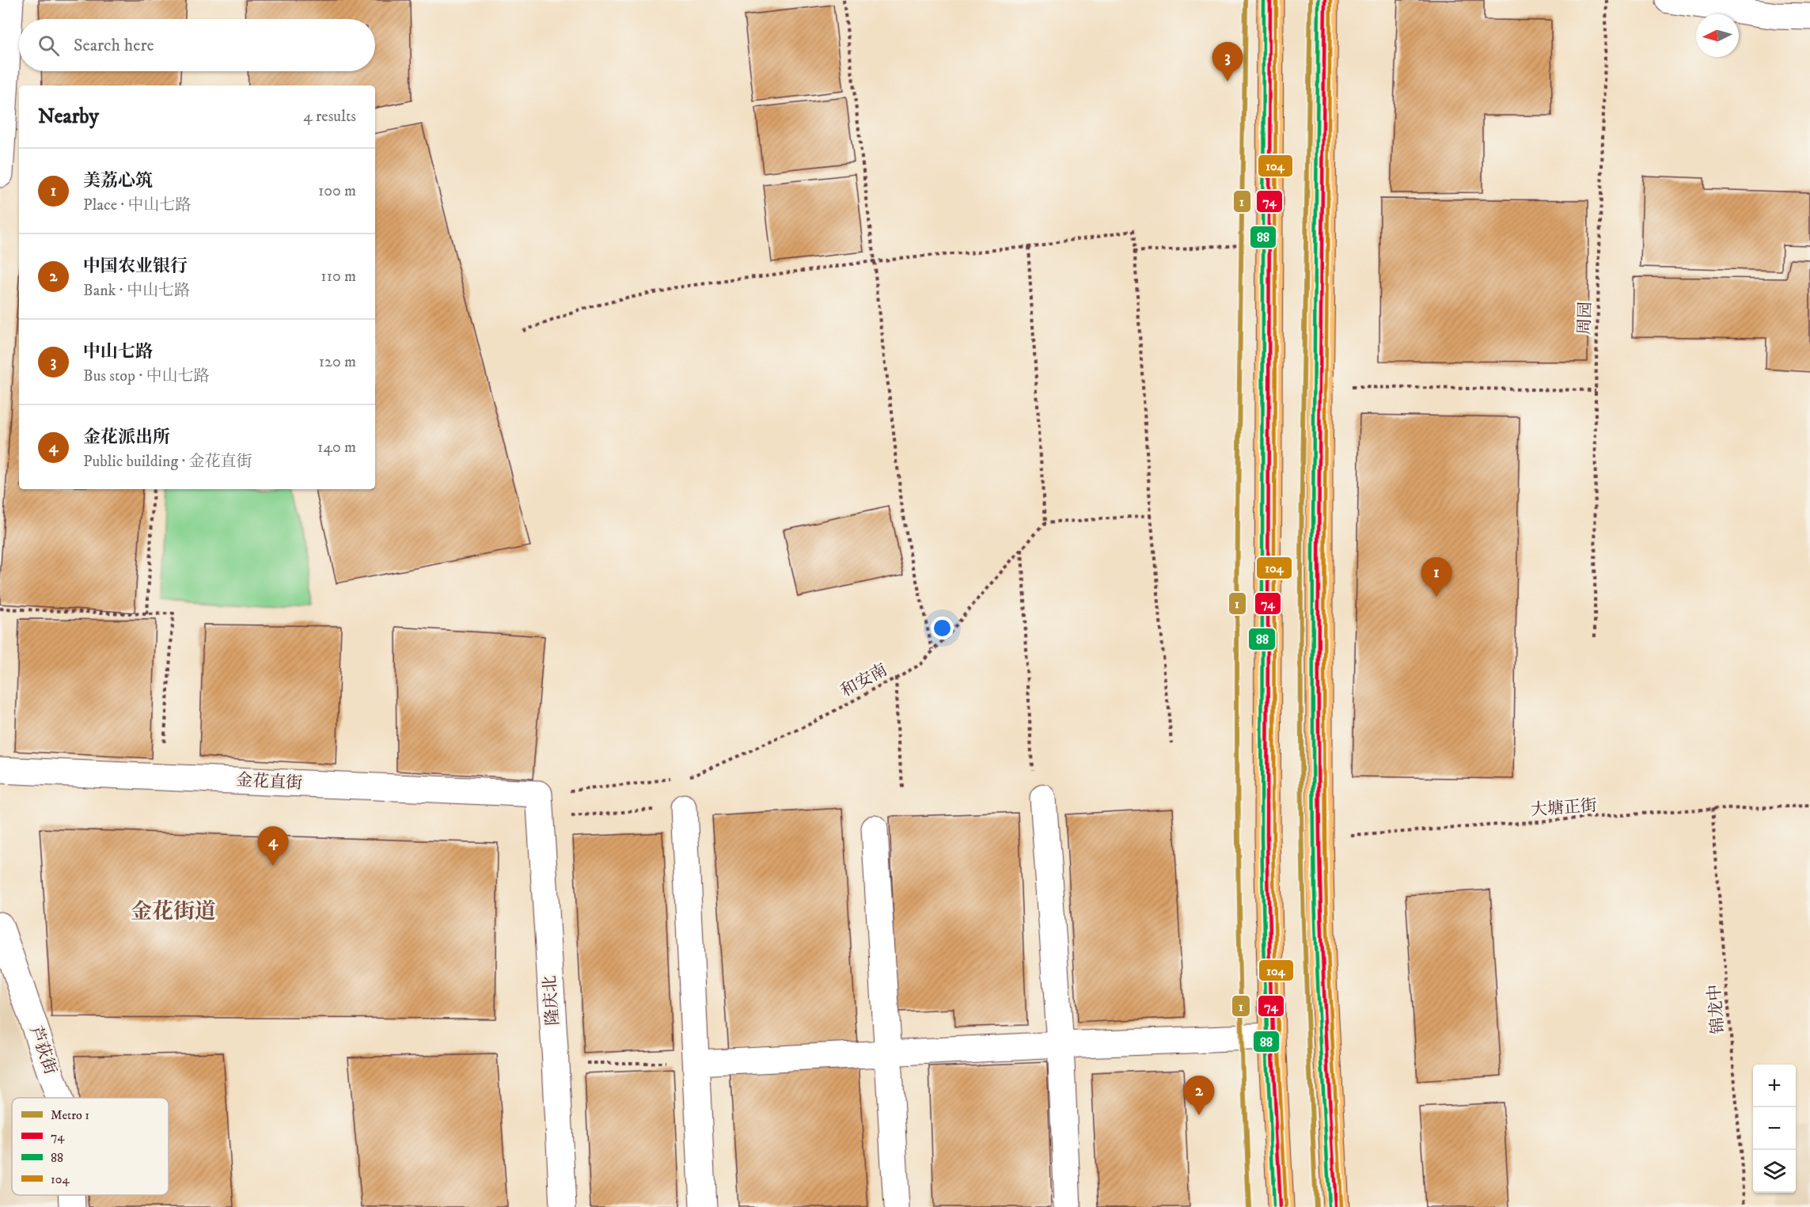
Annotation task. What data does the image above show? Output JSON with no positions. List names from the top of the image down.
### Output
{
  "streets": {
    "street": ["金花直街", "隆庆北", "芦荻街"],
    "path": [
      "周园",
      "和安南",
      "大塘正街",
      "锦龙中"
    ]
  },
  "crossings": [
    ["金花直街", "隆庆北"],
    ["大塘正街", "锦龙中"]
  ],
  "districts": ["金花街道"],
  "lines": [
    "metro line 1",
    "transit line 74",
    "transit line 88",
    "transit line 104"
  ],
  "legend": [
    "Metro 1",
    "74",
    "88",
    "104"
  ],
  "north": "left",
  "page": {
    "search": "Search here",
    "pins": [
      "3",
      "1",
      "4",
      "2"
    ],
    "heading": ["Nearby", "4 results"],
    "list": [
      {
        "mark": "1",
        "name": "美荔心筑",
        "note": "Place · 中山七路",
        "value": "100 m"
      },
      {
        "mark": "2",
        "name": "中国农业银行",
        "note": "Bank · 中山七路",
        "value": "110 m"
      },
      {
        "mark": "3",
        "name": "中山七路",
        "note": "Bus stop · 中山七路",
        "value": "120 m"
      },
      {
        "mark": "4",
        "name": "金花派出所",
        "note": "Public building · 金花直街",
        "value": "140 m"
      }
    ],
    "map_buttons": ["+", "−"]
  }
}
